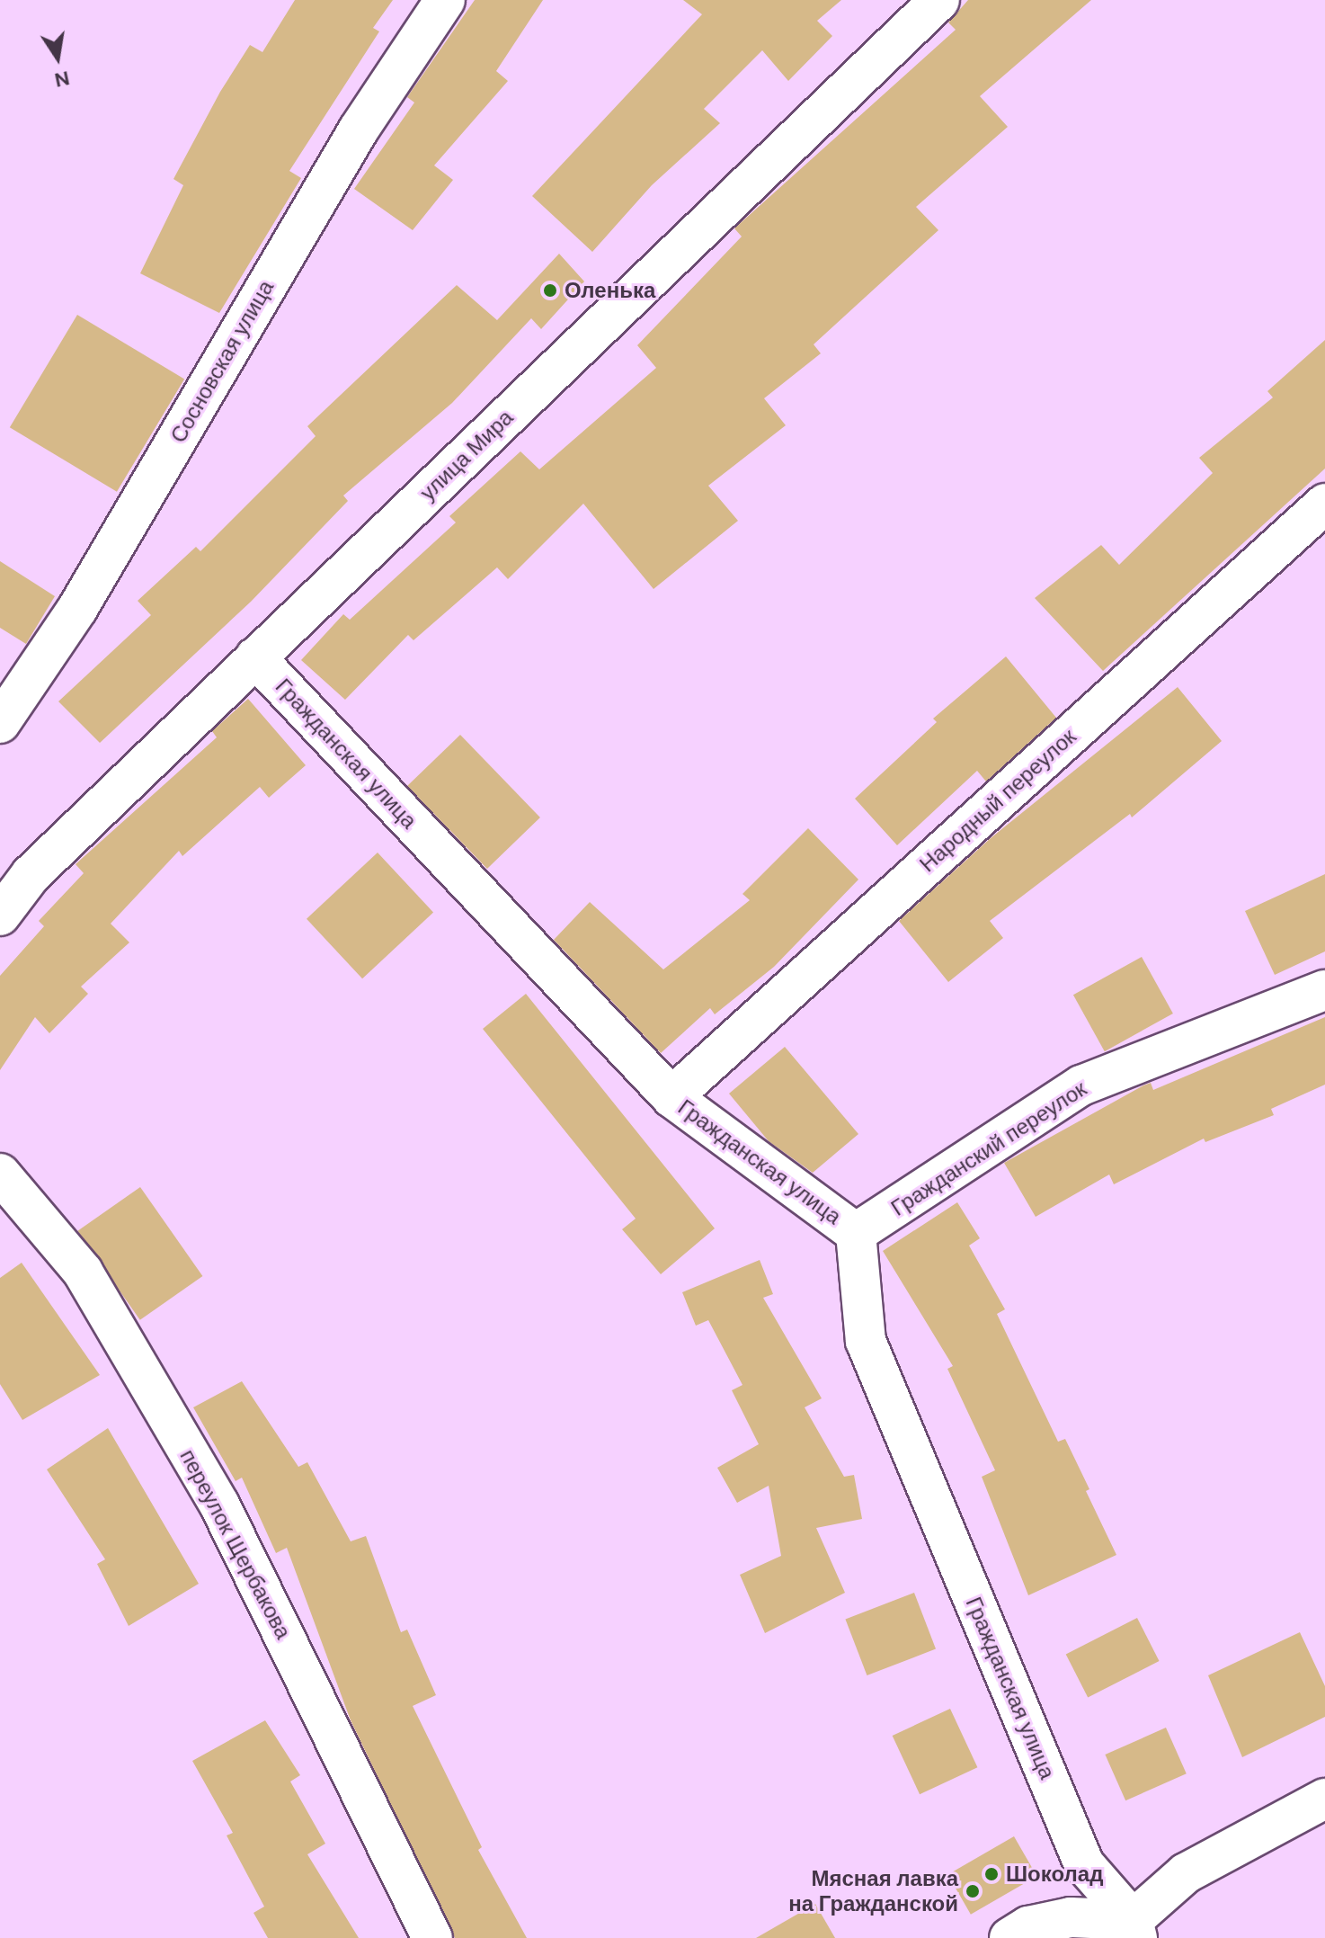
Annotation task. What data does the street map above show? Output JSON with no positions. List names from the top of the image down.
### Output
{
  "streets": {
    "street": [
      "Сосновская улица",
      "улица Мира",
      "Гражданская улица",
      "Народный переулок",
      "Гражданский переулок",
      "переулок Щербакова"
    ]
  },
  "crossings": [
    ["улица Мира", "Гражданская улица"],
    ["Гражданская улица", "Народный переулок"],
    ["Гражданская улица", "Гражданский переулок"]
  ],
  "places": ["Оленька", "Шоколад", "Мясная лавка на Гражданской"],
  "north": "bottom"
}
